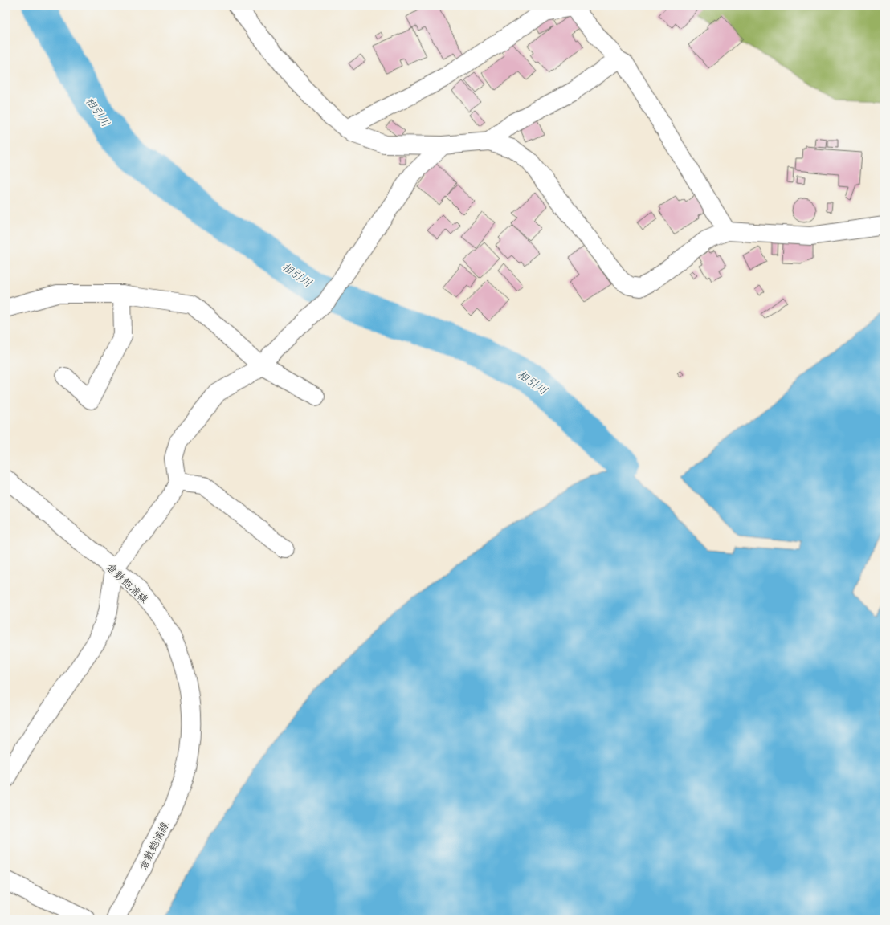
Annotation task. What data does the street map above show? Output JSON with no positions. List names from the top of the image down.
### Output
{
  "streets": {
    "street": ["倉敷飽浦線"]
  },
  "water": ["相引川"]
}
